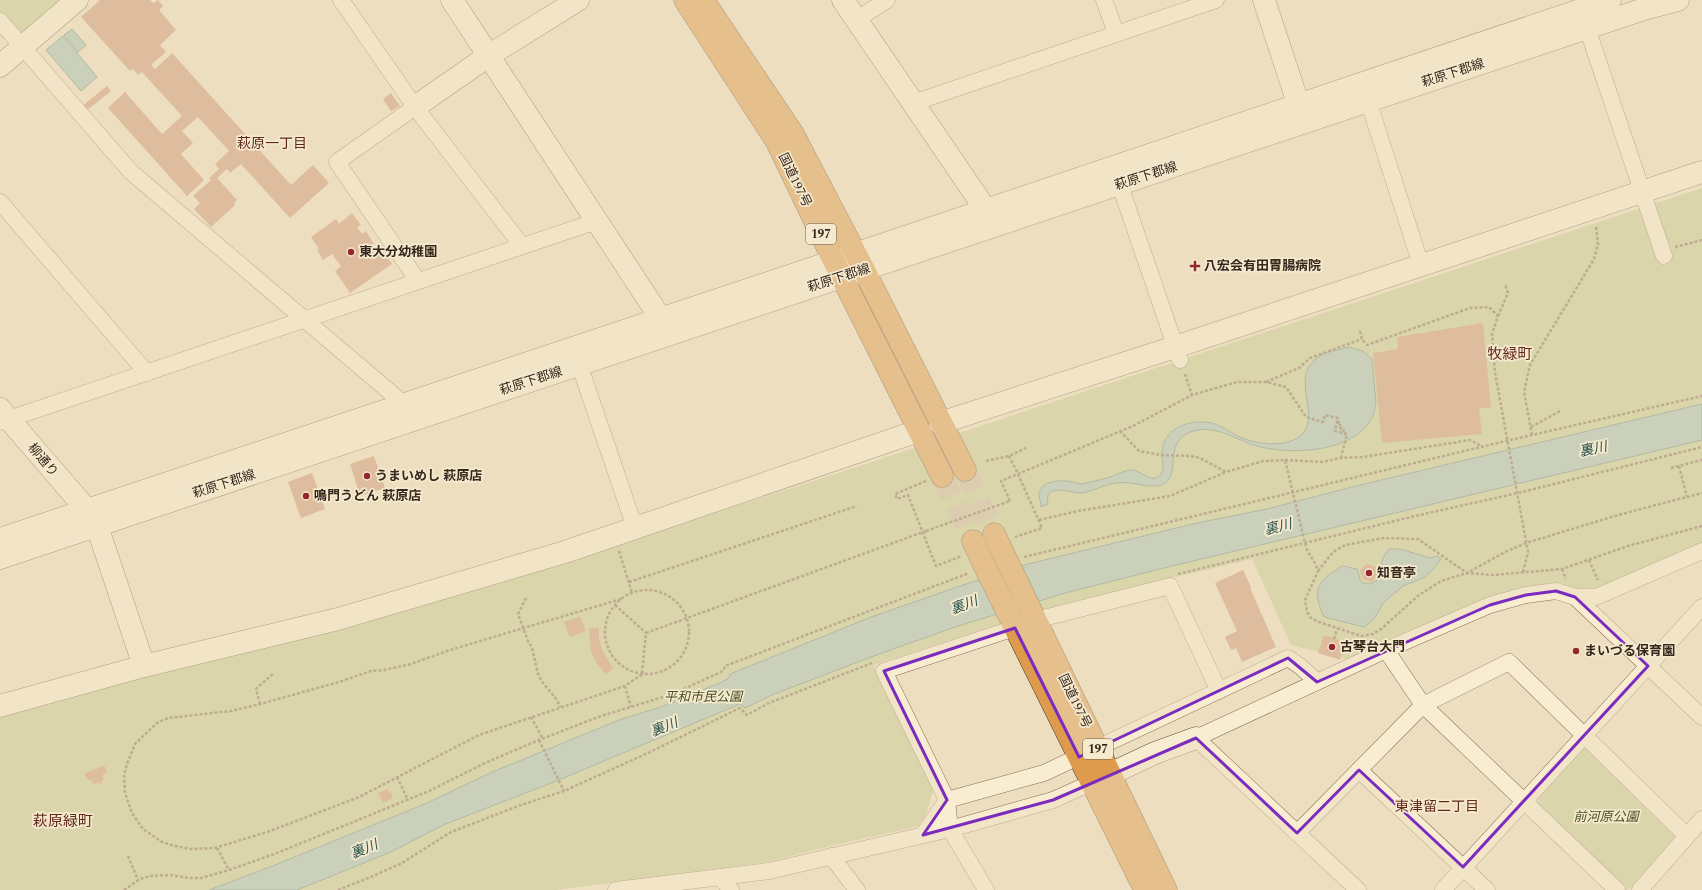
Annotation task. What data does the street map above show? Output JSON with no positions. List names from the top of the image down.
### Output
{
  "streets": {
    "highway": ["国道197号", "197"],
    "street": ["萩原下郡線", "柳通り"]
  },
  "crossings": [
    ["萩原下郡線", "国道197号"],
    ["萩原下郡線", "柳通り"]
  ],
  "districts": [
    "萩原一丁目",
    "牧緑町",
    "東津留二丁目",
    "萩原緑町"
  ],
  "water": ["裏川"],
  "parks": ["平和市民公園", "前河原公園"],
  "places": {
    "other": [
      "東大分幼稚園",
      "うまいめし 萩原店",
      "鳴門うどん 萩原店",
      "知音亭",
      "古琴台大門",
      "まいづる保育園"
    ],
    "health": ["八宏会有田胃腸病院"]
  }
}
